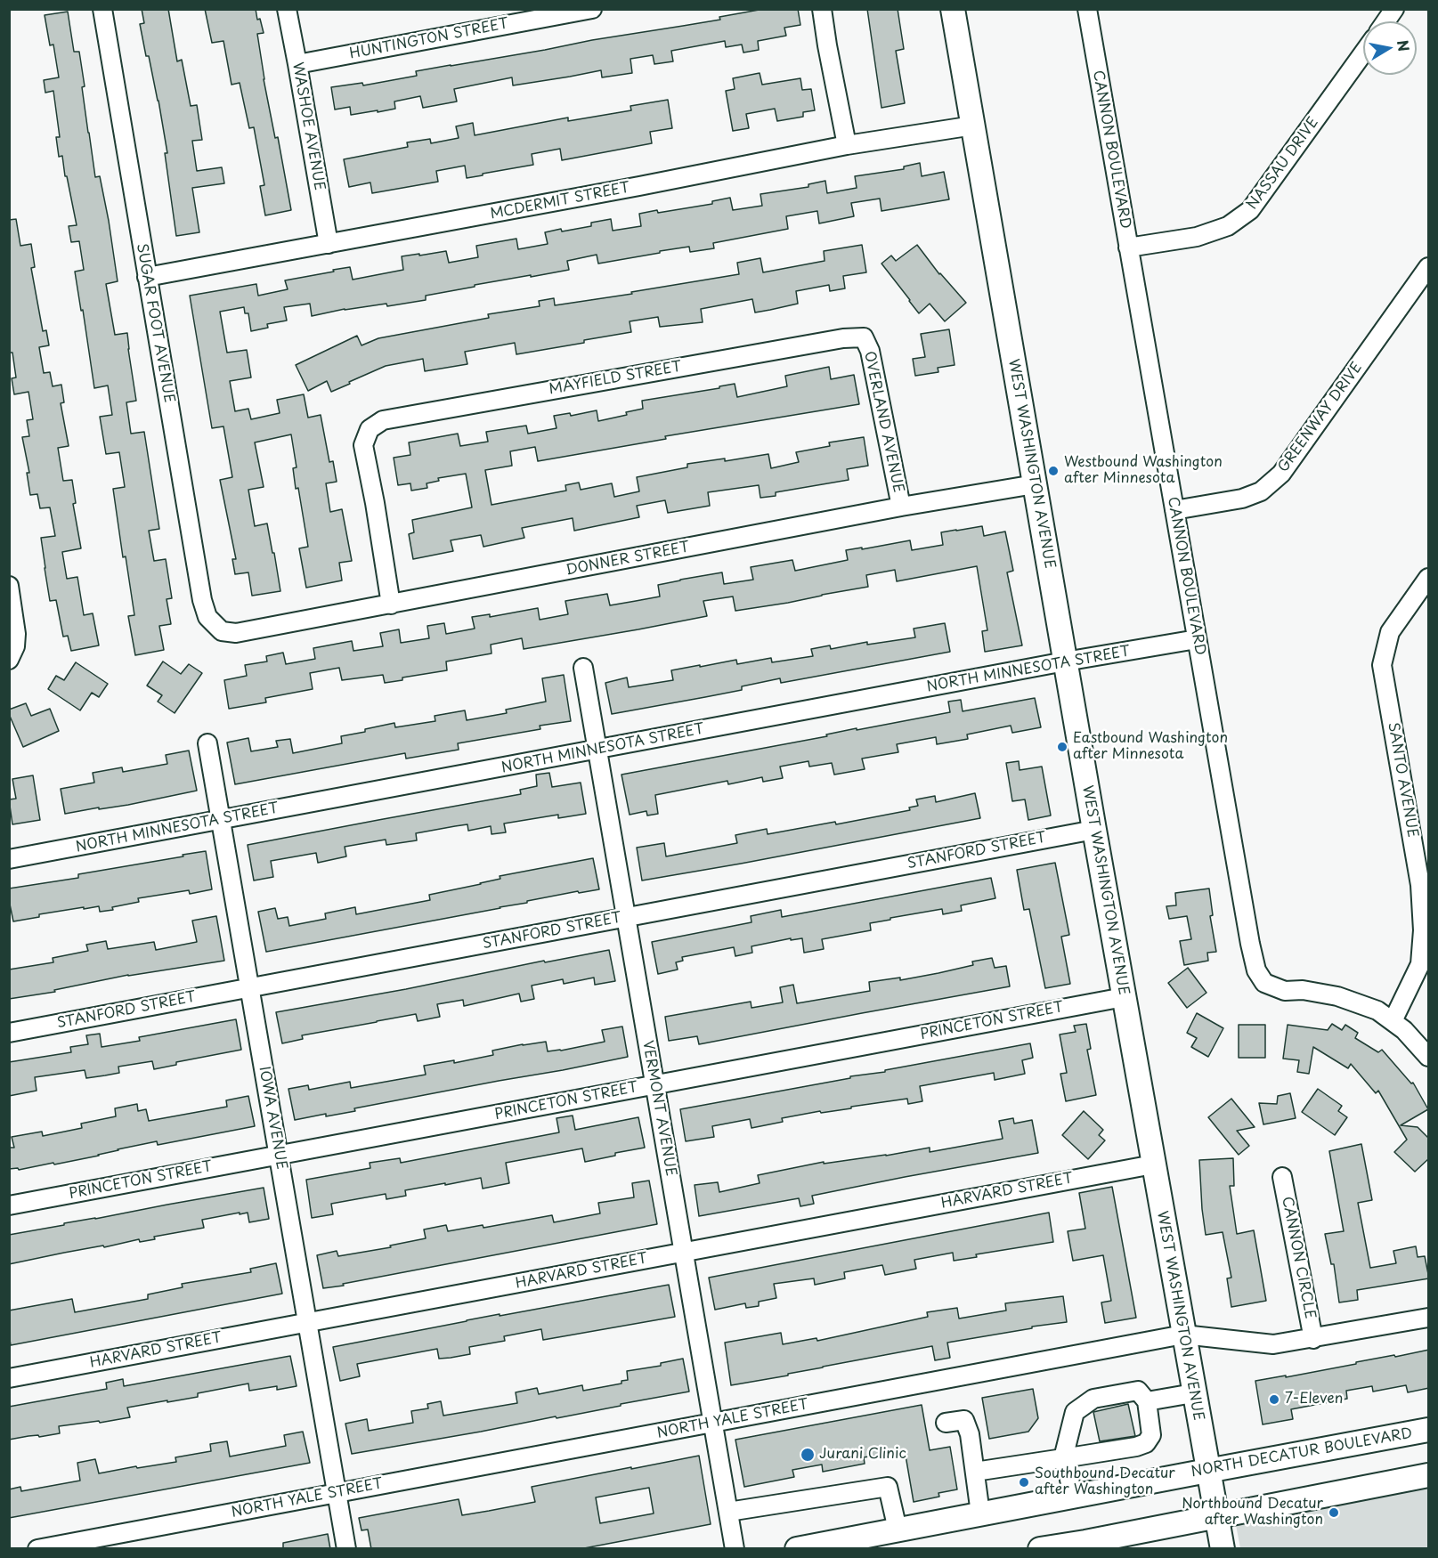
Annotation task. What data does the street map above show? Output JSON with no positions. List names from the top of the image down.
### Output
{
  "streets": {
    "main road": ["WEST WASHINGTON AVENUE", "NORTH DECATUR BOULEVARD"],
    "street": [
      "HUNTINGTON STREET",
      "WASHOE AVENUE",
      "CANNON BOULEVARD",
      "NASSAU DRIVE",
      "MCDERMIT STREET",
      "SUGAR FOOT AVENUE",
      "MAYFIELD STREET",
      "GREENWAY DRIVE",
      "OVERLAND AVENUE",
      "DONNER STREET",
      "NORTH MINNESOTA STREET",
      "SANTO AVENUE",
      "STANFORD STREET",
      "PRINCETON STREET",
      "VERMONT AVENUE",
      "IOWA AVENUE",
      "HARVARD STREET",
      "CANNON CIRCLE",
      "NORTH YALE STREET"
    ]
  },
  "crossings": [
    ["HUNTINGTON STREET", "WASHOE AVENUE"],
    ["WASHOE AVENUE", "MCDERMIT STREET"],
    ["CANNON BOULEVARD", "NASSAU DRIVE"],
    ["CANNON BOULEVARD", "GREENWAY DRIVE"],
    ["CANNON BOULEVARD", "NORTH MINNESOTA STREET"],
    ["CANNON BOULEVARD", "SANTO AVENUE"],
    ["MCDERMIT STREET", "SUGAR FOOT AVENUE"],
    ["MCDERMIT STREET", "WEST WASHINGTON AVENUE"],
    ["SUGAR FOOT AVENUE", "DONNER STREET"],
    ["MAYFIELD STREET", "OVERLAND AVENUE"],
    ["MAYFIELD STREET", "DONNER STREET"],
    ["OVERLAND AVENUE", "DONNER STREET"],
    ["WEST WASHINGTON AVENUE", "DONNER STREET"],
    ["WEST WASHINGTON AVENUE", "NORTH MINNESOTA STREET"],
    ["WEST WASHINGTON AVENUE", "STANFORD STREET"],
    ["WEST WASHINGTON AVENUE", "PRINCETON STREET"],
    ["WEST WASHINGTON AVENUE", "HARVARD STREET"],
    ["WEST WASHINGTON AVENUE", "NORTH YALE STREET"],
    ["WEST WASHINGTON AVENUE", "NORTH DECATUR BOULEVARD"],
    ["NORTH MINNESOTA STREET", "VERMONT AVENUE"],
    ["NORTH MINNESOTA STREET", "IOWA AVENUE"],
    ["STANFORD STREET", "VERMONT AVENUE"],
    ["STANFORD STREET", "IOWA AVENUE"],
    ["PRINCETON STREET", "VERMONT AVENUE"],
    ["PRINCETON STREET", "IOWA AVENUE"],
    ["VERMONT AVENUE", "HARVARD STREET"],
    ["VERMONT AVENUE", "NORTH YALE STREET"],
    ["IOWA AVENUE", "HARVARD STREET"],
    ["IOWA AVENUE", "NORTH YALE STREET"],
    ["CANNON CIRCLE", "NORTH YALE STREET"]
  ],
  "places": [
    "Westbound Washington after Minnesota",
    "Eastbound Washington after Minnesota",
    "7-Eleven",
    "Jurani Clinic",
    "Southbound Decatur after Washington",
    "Northbound Decatur after Washington"
  ],
  "north": "right"
}
